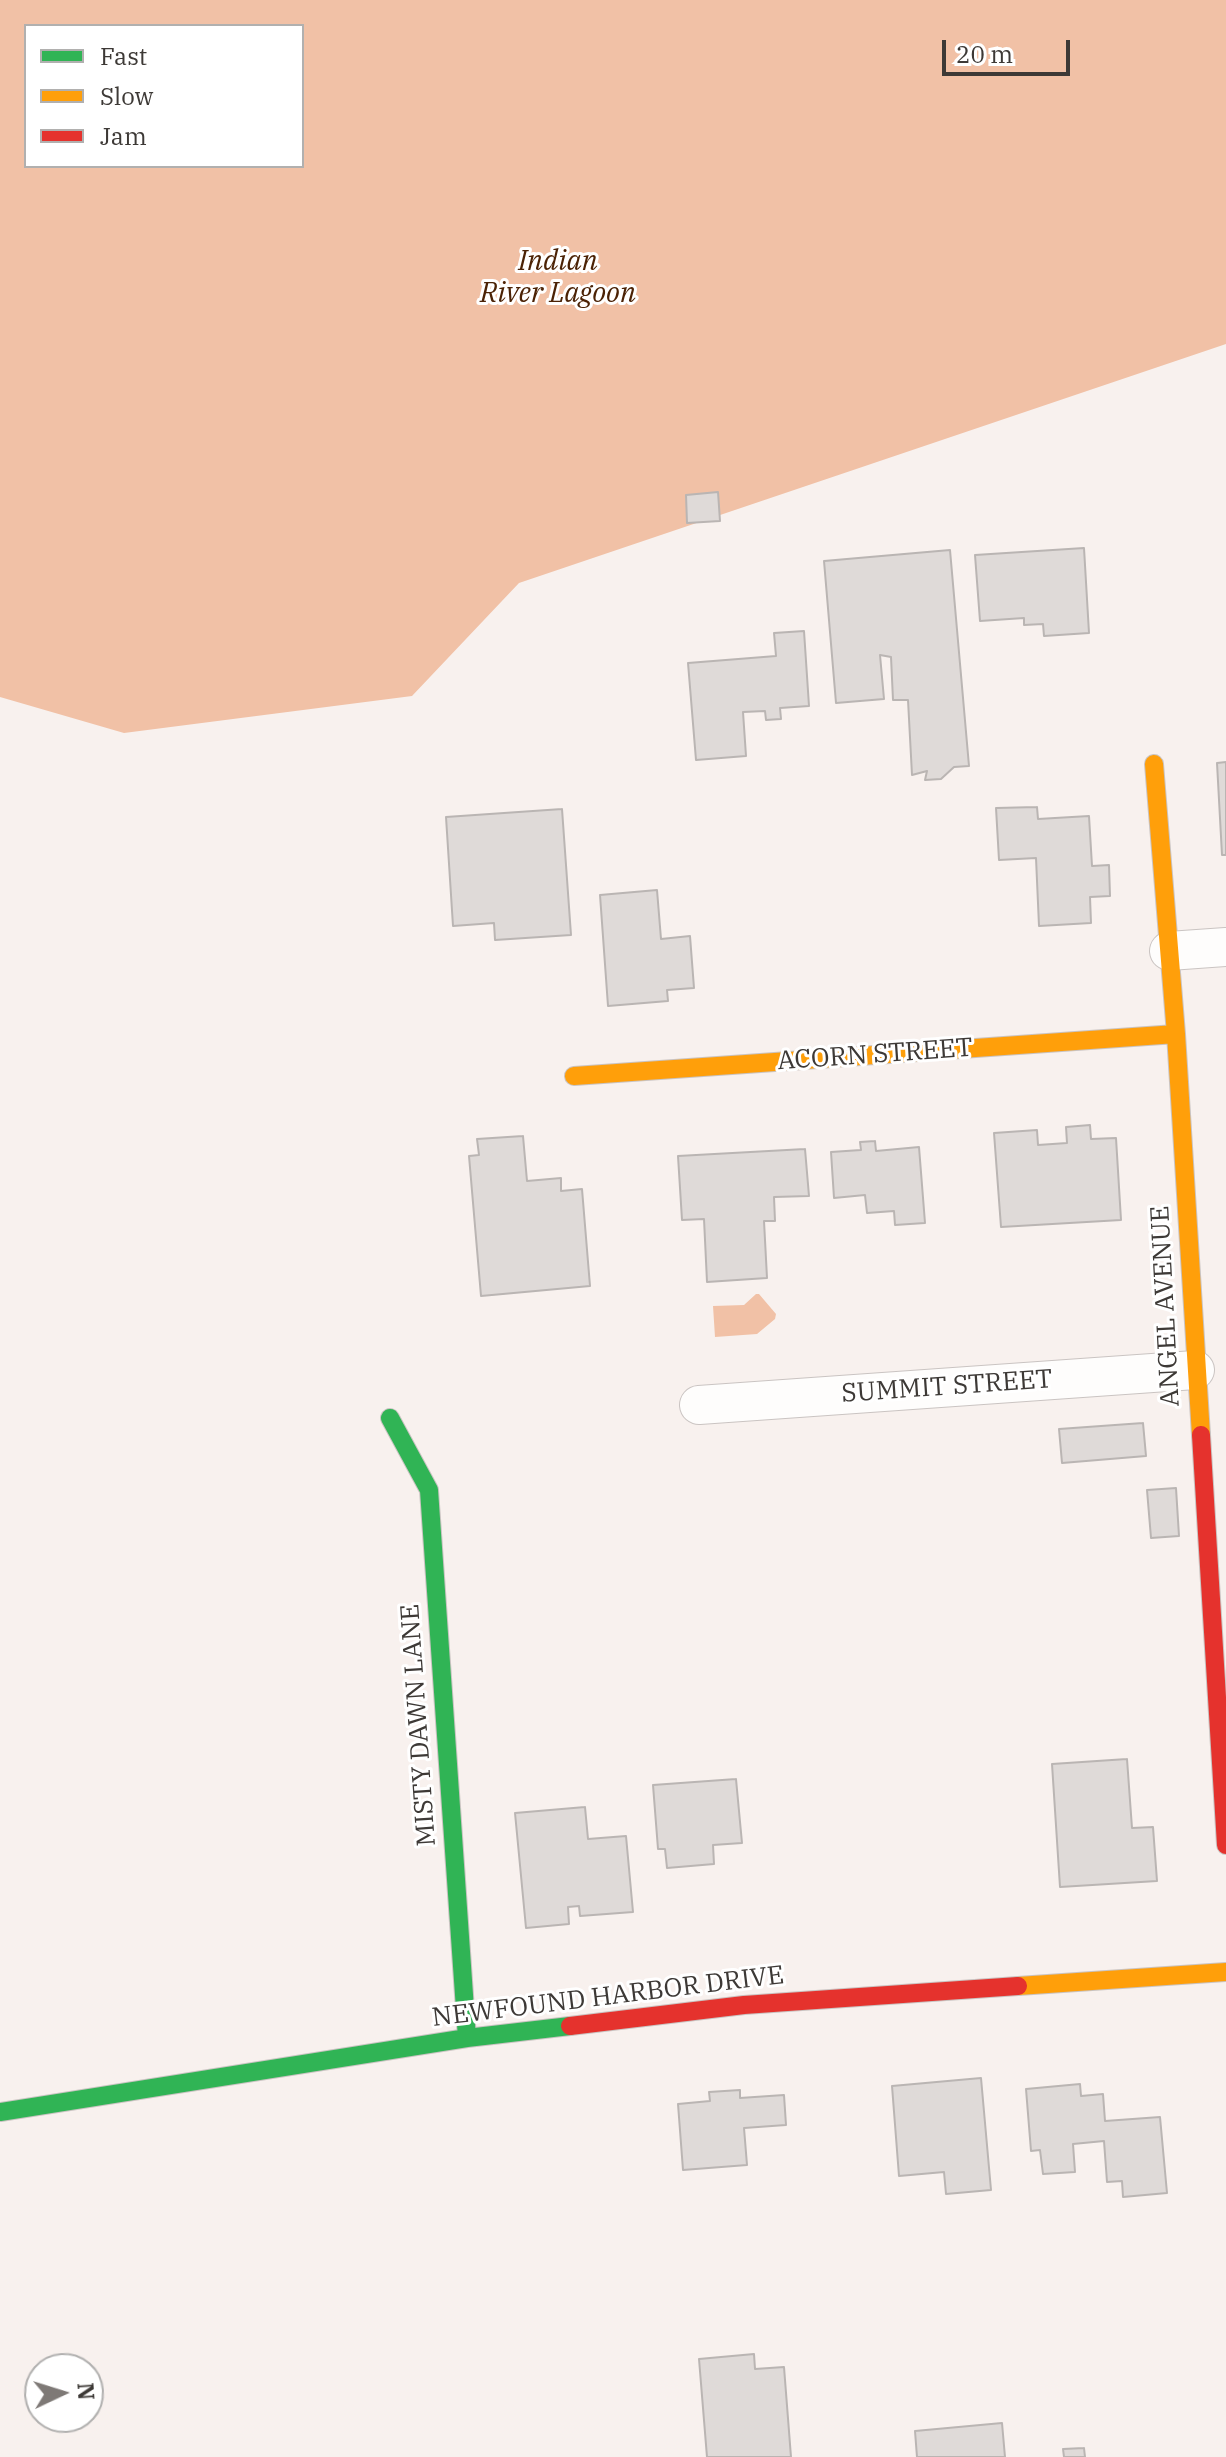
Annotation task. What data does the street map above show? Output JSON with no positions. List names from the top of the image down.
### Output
{
  "streets": {
    "street": [
      "ACORN STREET",
      "ANGEL AVENUE",
      "SUMMIT STREET",
      "MISTY DAWN LANE",
      "NEWFOUND HARBOR DRIVE"
    ]
  },
  "crossings": [
    ["ACORN STREET", "ANGEL AVENUE"],
    ["ANGEL AVENUE", "SUMMIT STREET"],
    ["MISTY DAWN LANE", "NEWFOUND HARBOR DRIVE"]
  ],
  "water": ["Indian River Lagoon"],
  "legend": ["Fast", "Slow", "Jam"],
  "scale_bar": "20 m",
  "north": "right"
}
